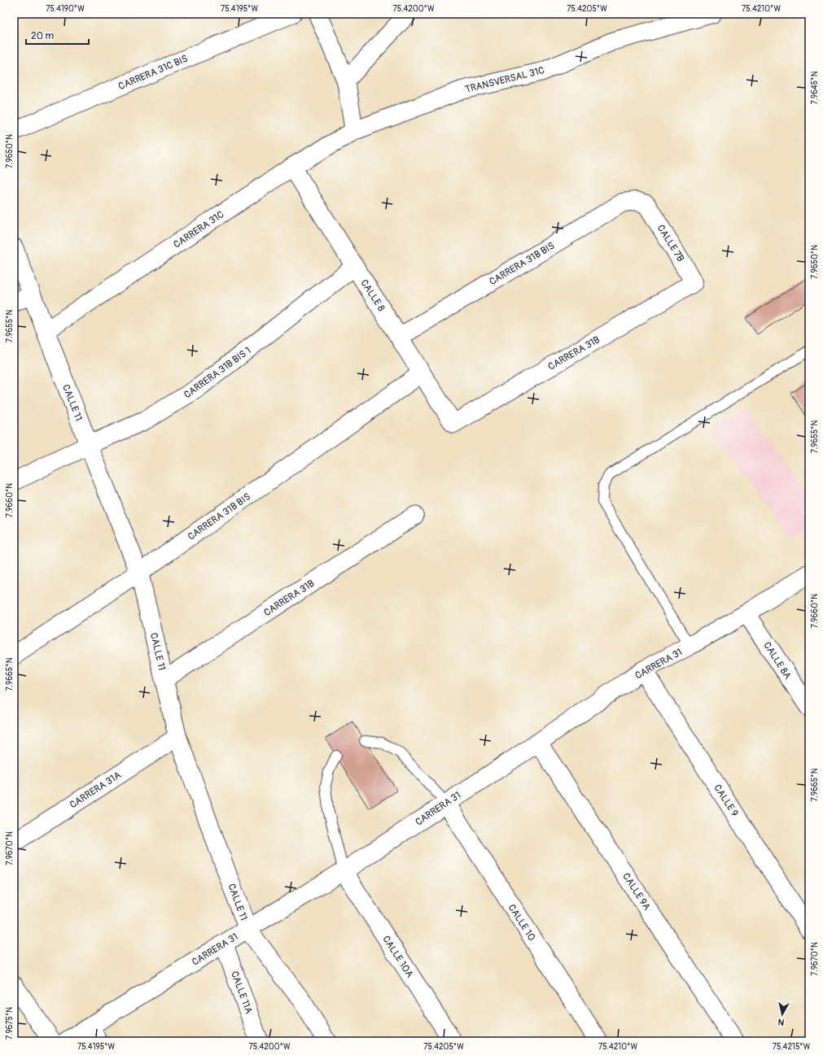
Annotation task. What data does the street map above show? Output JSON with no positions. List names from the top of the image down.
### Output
{
  "streets": {
    "street": [
      "CARRERA 31C BIS",
      "TRANSVERSAL 31C",
      "CARRERA 31C",
      "CALLE 7B",
      "CARRERA 31B BIS",
      "CALLE 8",
      "CARRERA 31B",
      "CARRERA 31B BIS 1",
      "CALLE 11",
      "CALLE 8A",
      "CARRERA 31",
      "CARRERA 31A",
      "CALLE 9",
      "CALLE 9A",
      "CALLE 10",
      "CALLE 10A",
      "CALLE 11A"
    ]
  },
  "crossings": [
    ["TRANSVERSAL 31C", "CARRERA 31C"],
    ["CARRERA 31C", "CALLE 8"],
    ["CARRERA 31C", "CALLE 11"],
    ["CALLE 7B", "CARRERA 31B BIS"],
    ["CALLE 7B", "CARRERA 31B"],
    ["CARRERA 31B BIS", "CALLE 8"],
    ["CARRERA 31B BIS", "CALLE 11"],
    ["CALLE 8", "CARRERA 31B"],
    ["CALLE 8", "CARRERA 31B BIS 1"],
    ["CARRERA 31B", "CALLE 11"],
    ["CARRERA 31B BIS 1", "CALLE 11"],
    ["CALLE 11", "CARRERA 31"],
    ["CALLE 11", "CARRERA 31A"],
    ["CALLE 8A", "CARRERA 31"],
    ["CARRERA 31", "CALLE 9"],
    ["CARRERA 31", "CALLE 9A"],
    ["CARRERA 31", "CALLE 10"],
    ["CARRERA 31", "CALLE 10A"],
    ["CARRERA 31", "CALLE 11A"]
  ],
  "scale_bar": "20 m",
  "north": "bottom",
  "coordinates": [
    "75.4190°W",
    "75.4195°W",
    "75.4200°W",
    "75.4205°W",
    "75.4210°W",
    "7.9645°N",
    "7.9650°N",
    "7.9655°N",
    "7.9660°N",
    "7.9665°N",
    "7.9670°N",
    "7.9675°N",
    "75.4215°W"
  ]
}
